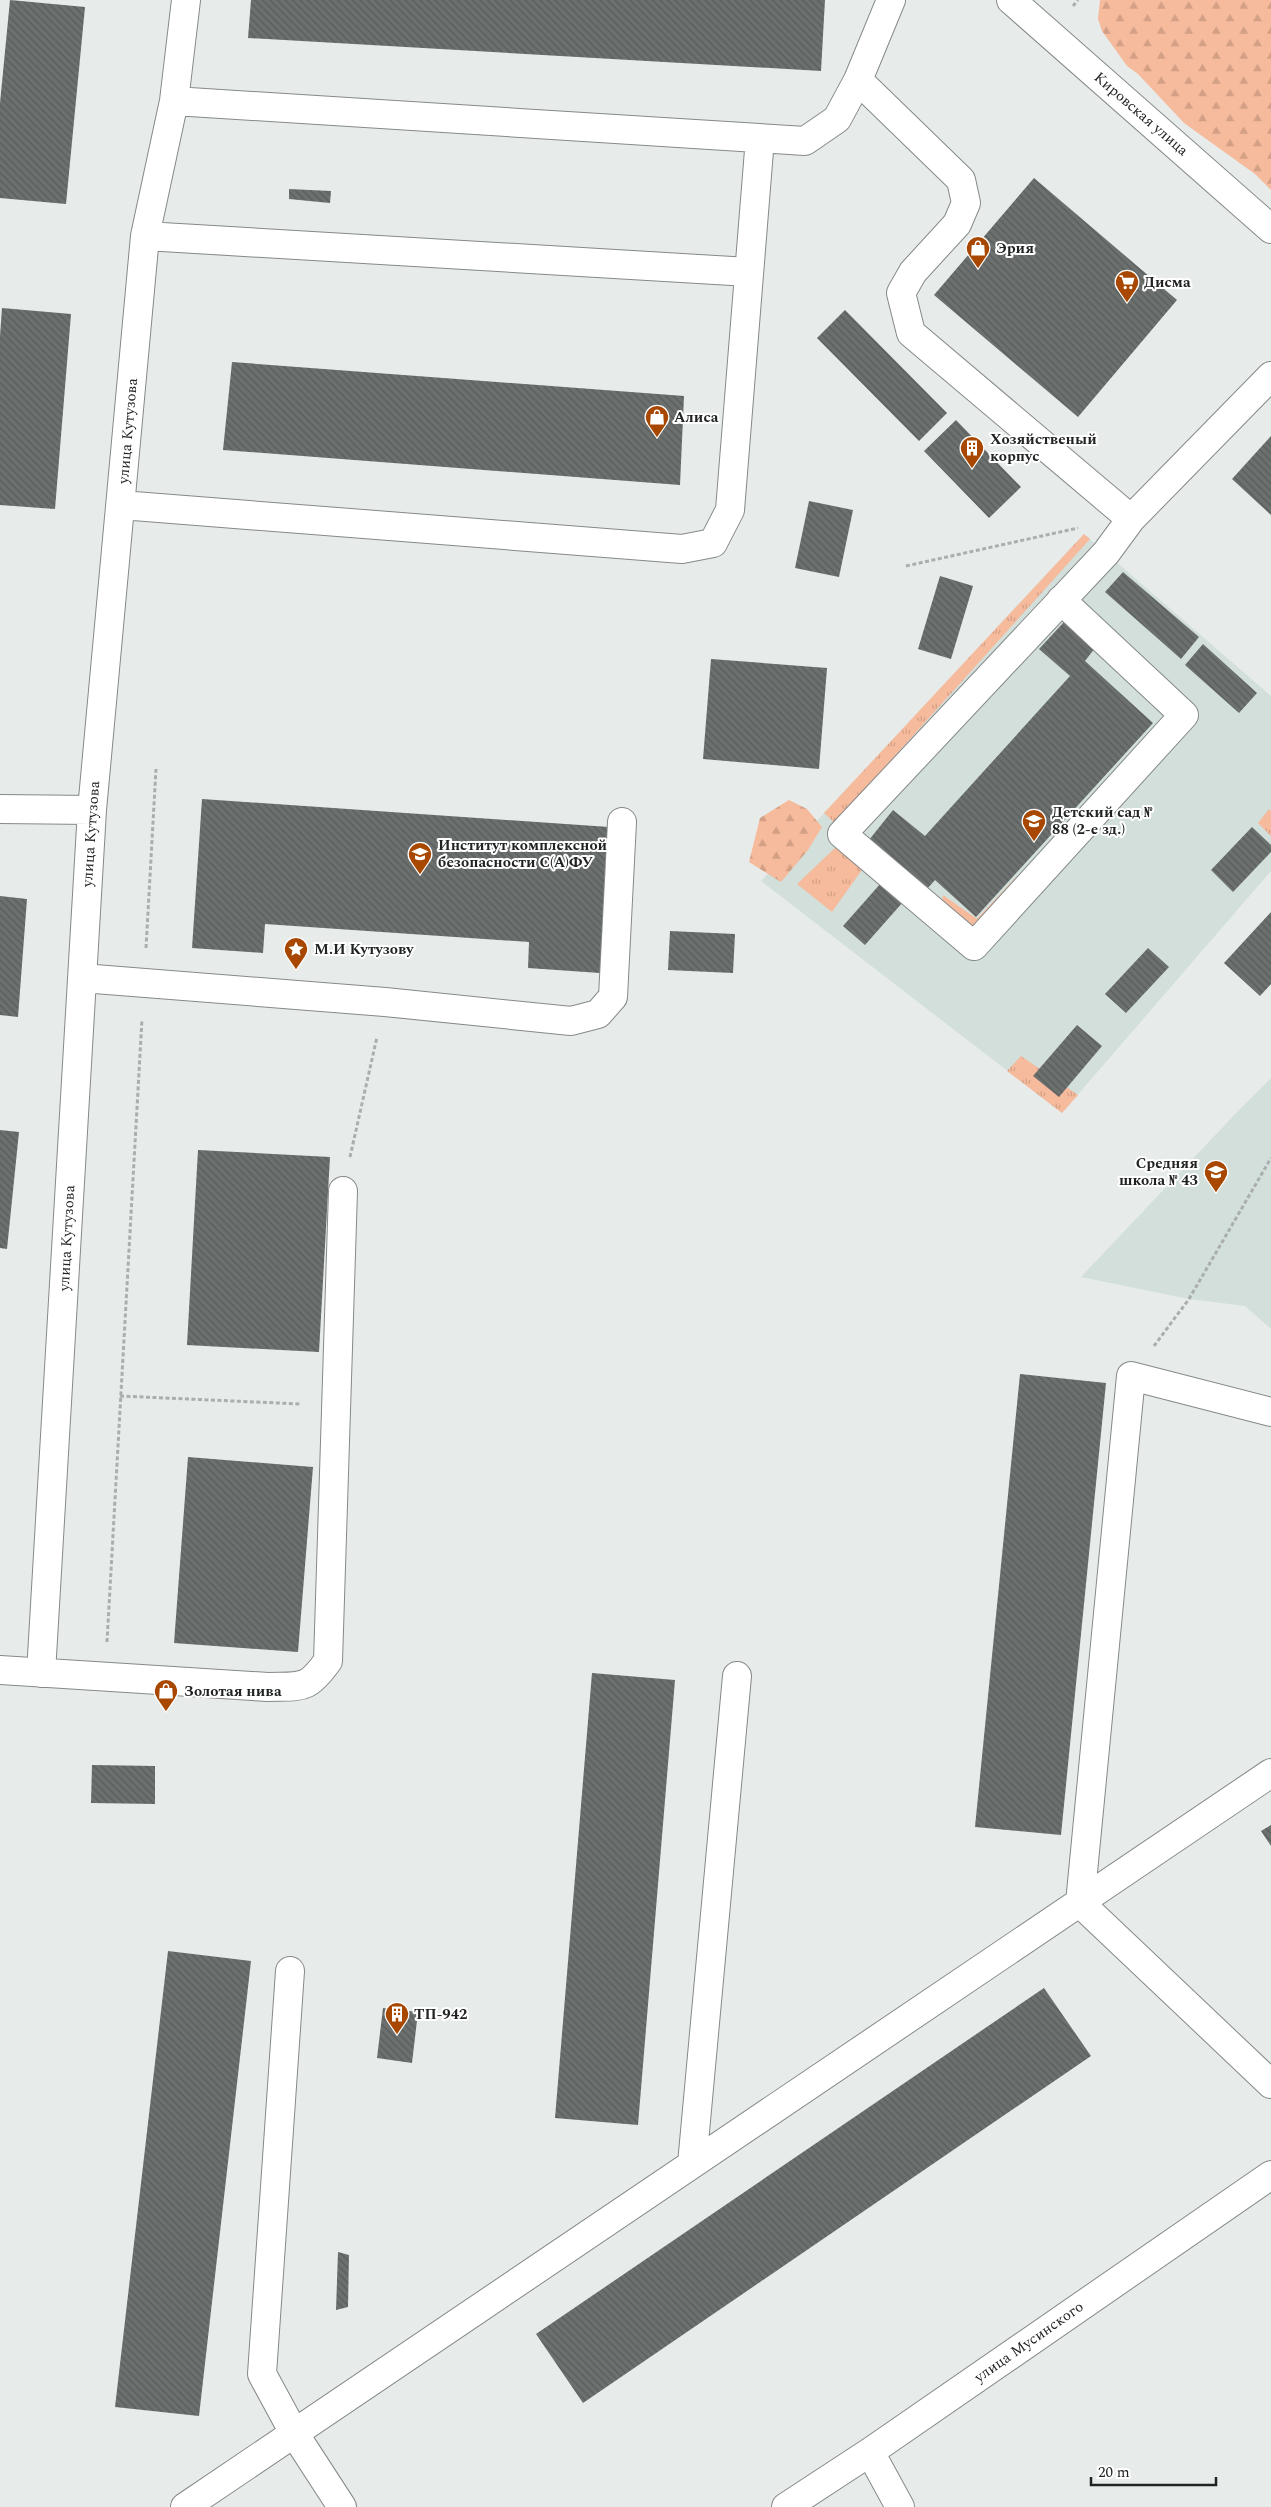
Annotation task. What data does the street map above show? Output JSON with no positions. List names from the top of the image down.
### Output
{
  "streets": {
    "street": ["Кировская улица", "улица Кутузова", "улица Мусинского"]
  },
  "places": {
    "shop": ["Эрия", "Алиса", "Золотая нива"],
    "supermarket": ["Дисма"],
    "building": ["Хозяйственый корпус", "ТП-942"],
    "school or university": ["Детский сад № 88 (2-е зд.)", "Институт комплексной безопасности С(А)ФУ", "Средняя школа № 43"],
    "place": ["М.И Кутузову"]
  },
  "scale_bar": "20 m"
}
